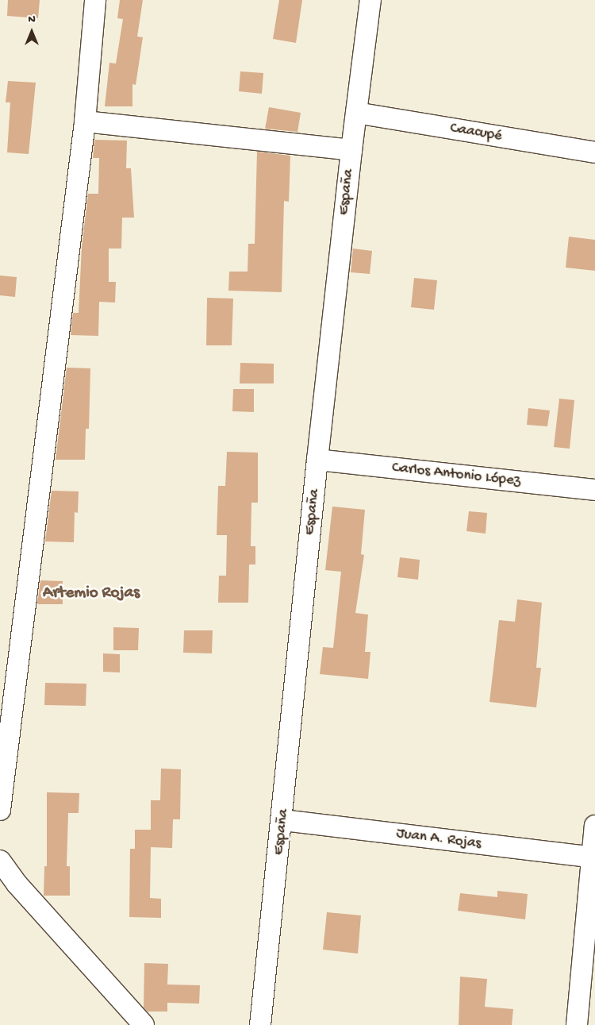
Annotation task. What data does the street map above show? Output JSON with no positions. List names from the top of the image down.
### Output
{
  "streets": {
    "street": [
      "Caacupé",
      "España",
      "Carlos Antonio López",
      "Juan A. Rojas"
    ]
  },
  "crossings": [
    ["Caacupé", "España"],
    ["España", "Carlos Antonio López"],
    ["España", "Juan A. Rojas"]
  ],
  "districts": ["Artemio Rojas"],
  "north": "top"
}
